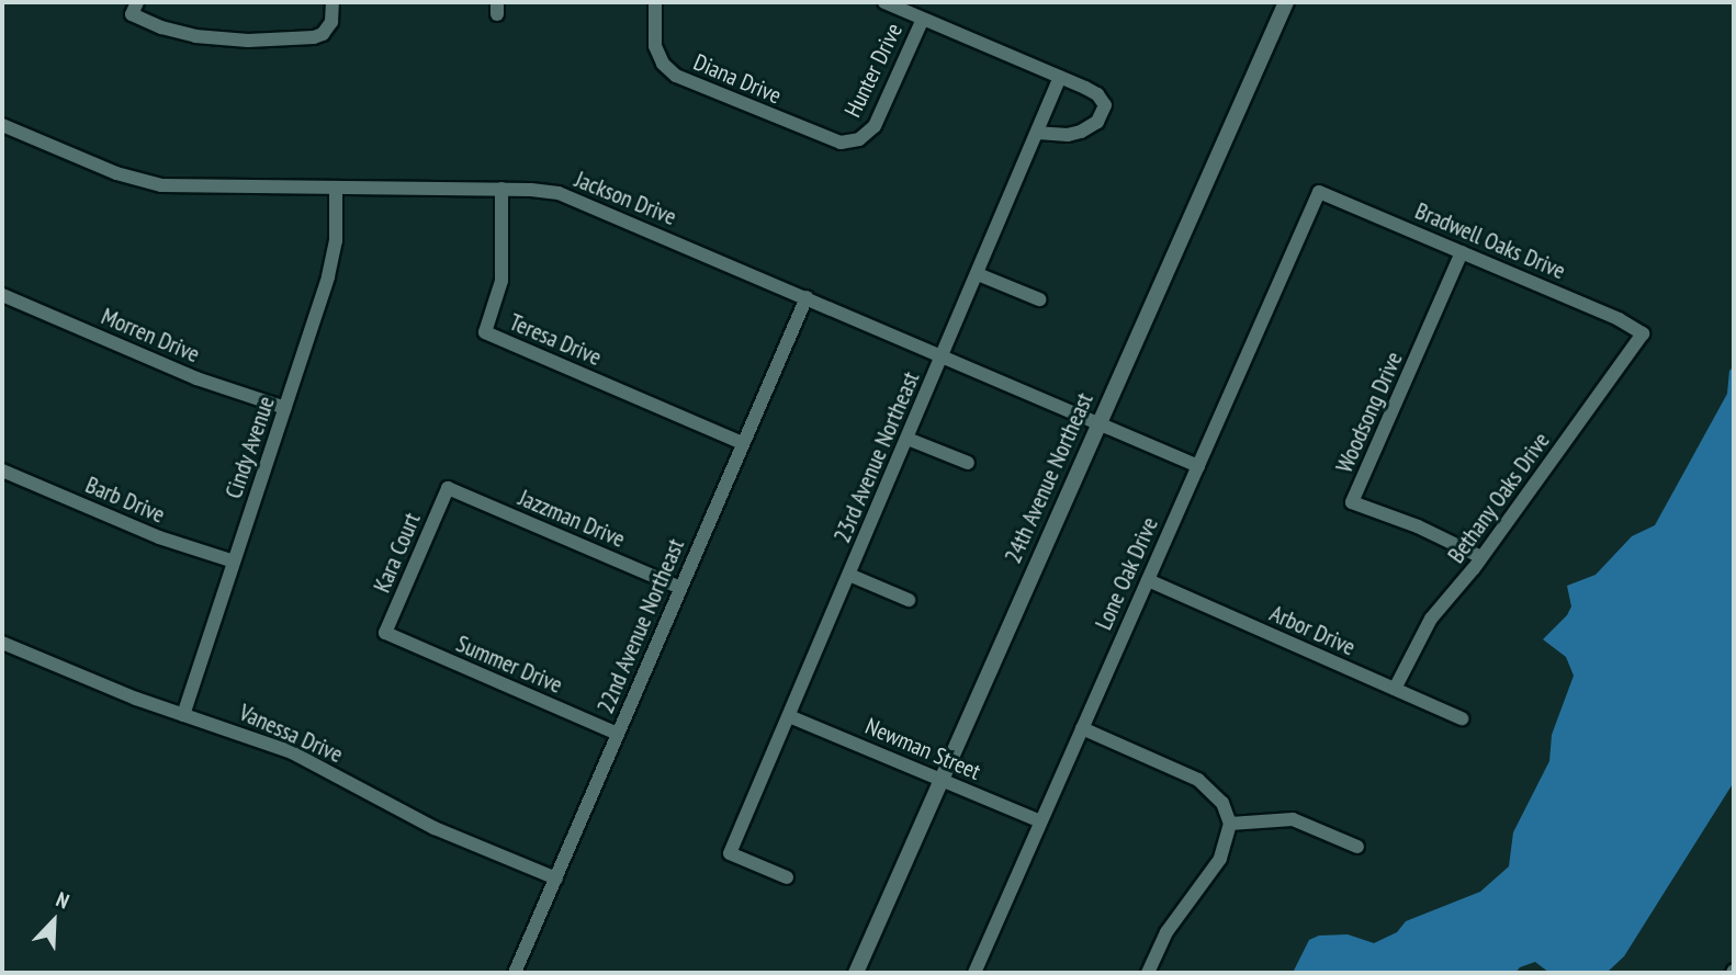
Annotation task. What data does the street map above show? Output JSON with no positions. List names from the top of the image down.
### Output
{
  "streets": {
    "street": [
      "Hunter Drive",
      "Diana Drive",
      "Jackson Drive",
      "Bradwell Oaks Drive",
      "Morren Drive",
      "Teresa Drive",
      "Woodsong Drive",
      "Cindy Avenue",
      "23rd Avenue Northeast",
      "24th Avenue Northeast",
      "Bethany Oaks Drive",
      "Barb Drive",
      "Jazzman Drive",
      "Kara Court",
      "Lone Oak Drive",
      "22nd Avenue Northeast",
      "Arbor Drive",
      "Summer Drive",
      "Vanessa Drive",
      "Newman Street"
    ]
  },
  "crossings": [
    ["Hunter Drive", "Diana Drive"],
    ["Jackson Drive", "Teresa Drive"],
    ["Jackson Drive", "Cindy Avenue"],
    ["Jackson Drive", "23rd Avenue Northeast"],
    ["Jackson Drive", "24th Avenue Northeast"],
    ["Jackson Drive", "Lone Oak Drive"],
    ["Jackson Drive", "22nd Avenue Northeast"],
    ["Bradwell Oaks Drive", "Woodsong Drive"],
    ["Bradwell Oaks Drive", "Bethany Oaks Drive"],
    ["Bradwell Oaks Drive", "Lone Oak Drive"],
    ["Morren Drive", "Cindy Avenue"],
    ["Teresa Drive", "22nd Avenue Northeast"],
    ["Woodsong Drive", "Bethany Oaks Drive"],
    ["Cindy Avenue", "Barb Drive"],
    ["Cindy Avenue", "Vanessa Drive"],
    ["23rd Avenue Northeast", "Newman Street"],
    ["24th Avenue Northeast", "Newman Street"],
    ["Bethany Oaks Drive", "Arbor Drive"],
    ["Jazzman Drive", "Kara Court"],
    ["Jazzman Drive", "22nd Avenue Northeast"],
    ["Kara Court", "Summer Drive"],
    ["Lone Oak Drive", "Arbor Drive"],
    ["Lone Oak Drive", "Newman Street"],
    ["22nd Avenue Northeast", "Summer Drive"],
    ["22nd Avenue Northeast", "Vanessa Drive"]
  ],
  "north": "top right"
}
